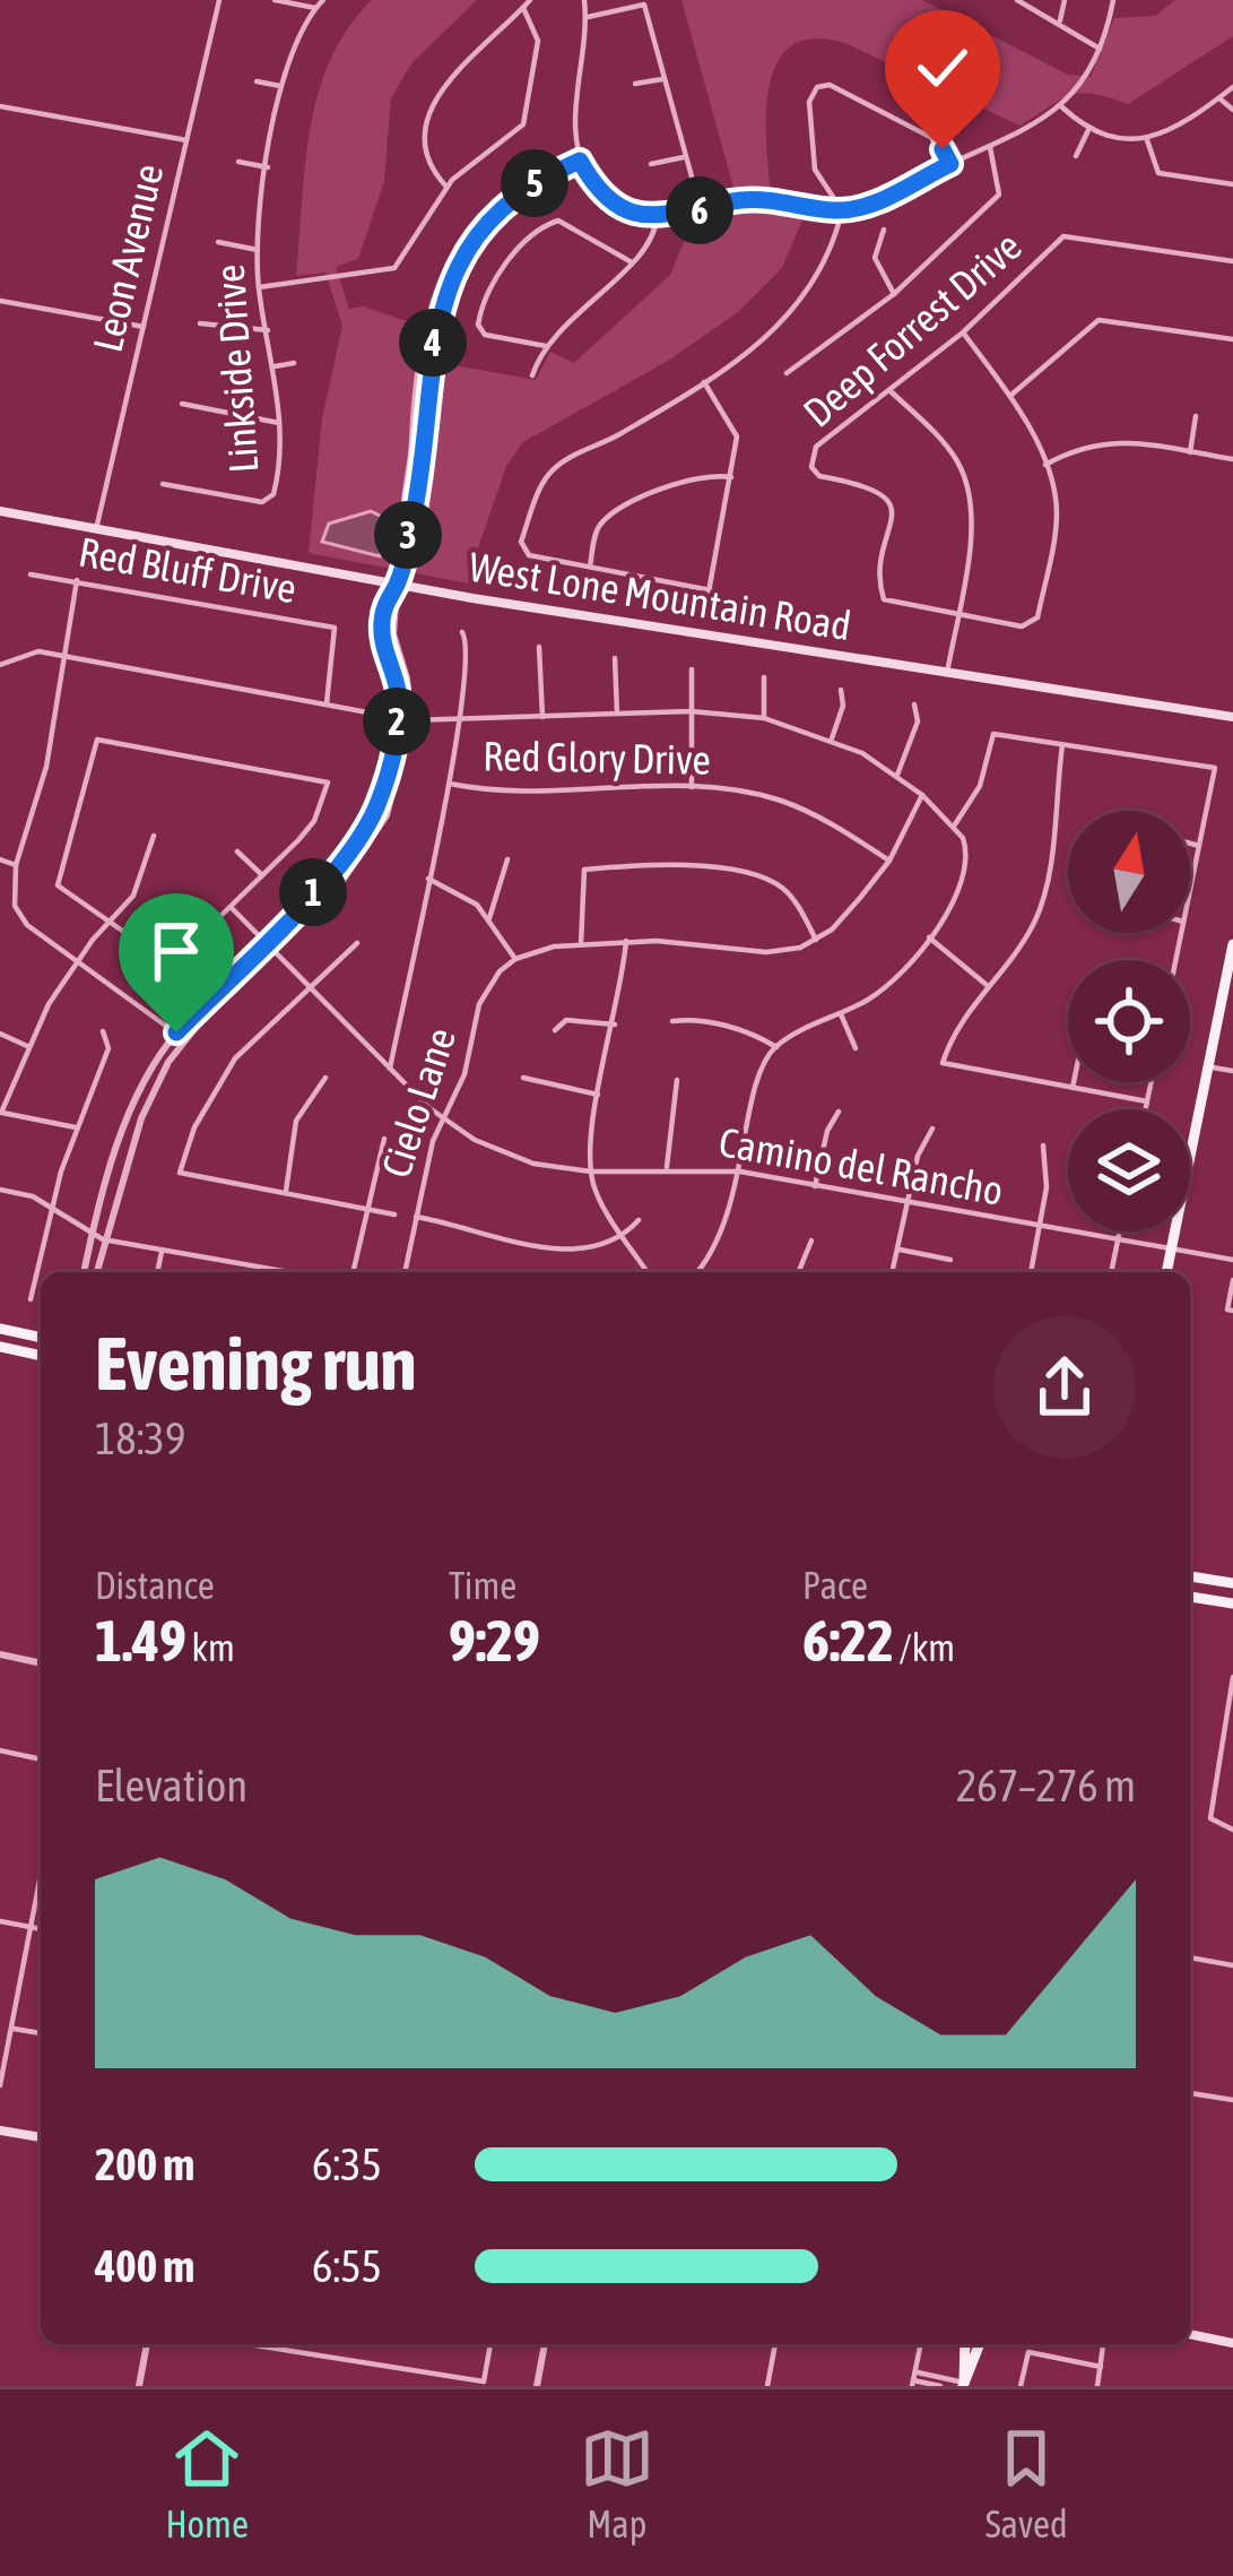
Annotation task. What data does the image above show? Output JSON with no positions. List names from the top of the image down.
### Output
{
  "streets": {
    "main road": ["West Lone Mountain Road"],
    "street": [
      "Leon Avenue",
      "Deep Forrest Drive",
      "Linkside Drive",
      "Red Bluff Drive",
      "Red Glory Drive",
      "Cielo Lane",
      "Camino del Rancho"
    ]
  },
  "crossings": [
    ["Leon Avenue", "West Lone Mountain Road"],
    ["Cielo Lane", "Camino del Rancho"]
  ],
  "north": "top",
  "page": {
    "pins": [
      "5",
      "6",
      "4",
      "3",
      "2",
      "1"
    ],
    "heading": ["Evening run", "18:39"],
    "stats": [
      ["Distance", "1.49 km"],
      ["Time", "9:29"],
      ["Pace", "6:22 /km"]
    ],
    "chart": ["Elevation", "267–276 m"],
    "list": [
      {
        "name": "200 m",
        "note": "6:35"
      },
      {
        "name": "400 m",
        "note": "6:55"
      }
    ],
    "tabs": ["Home", "Map", "Saved"]
  }
}
